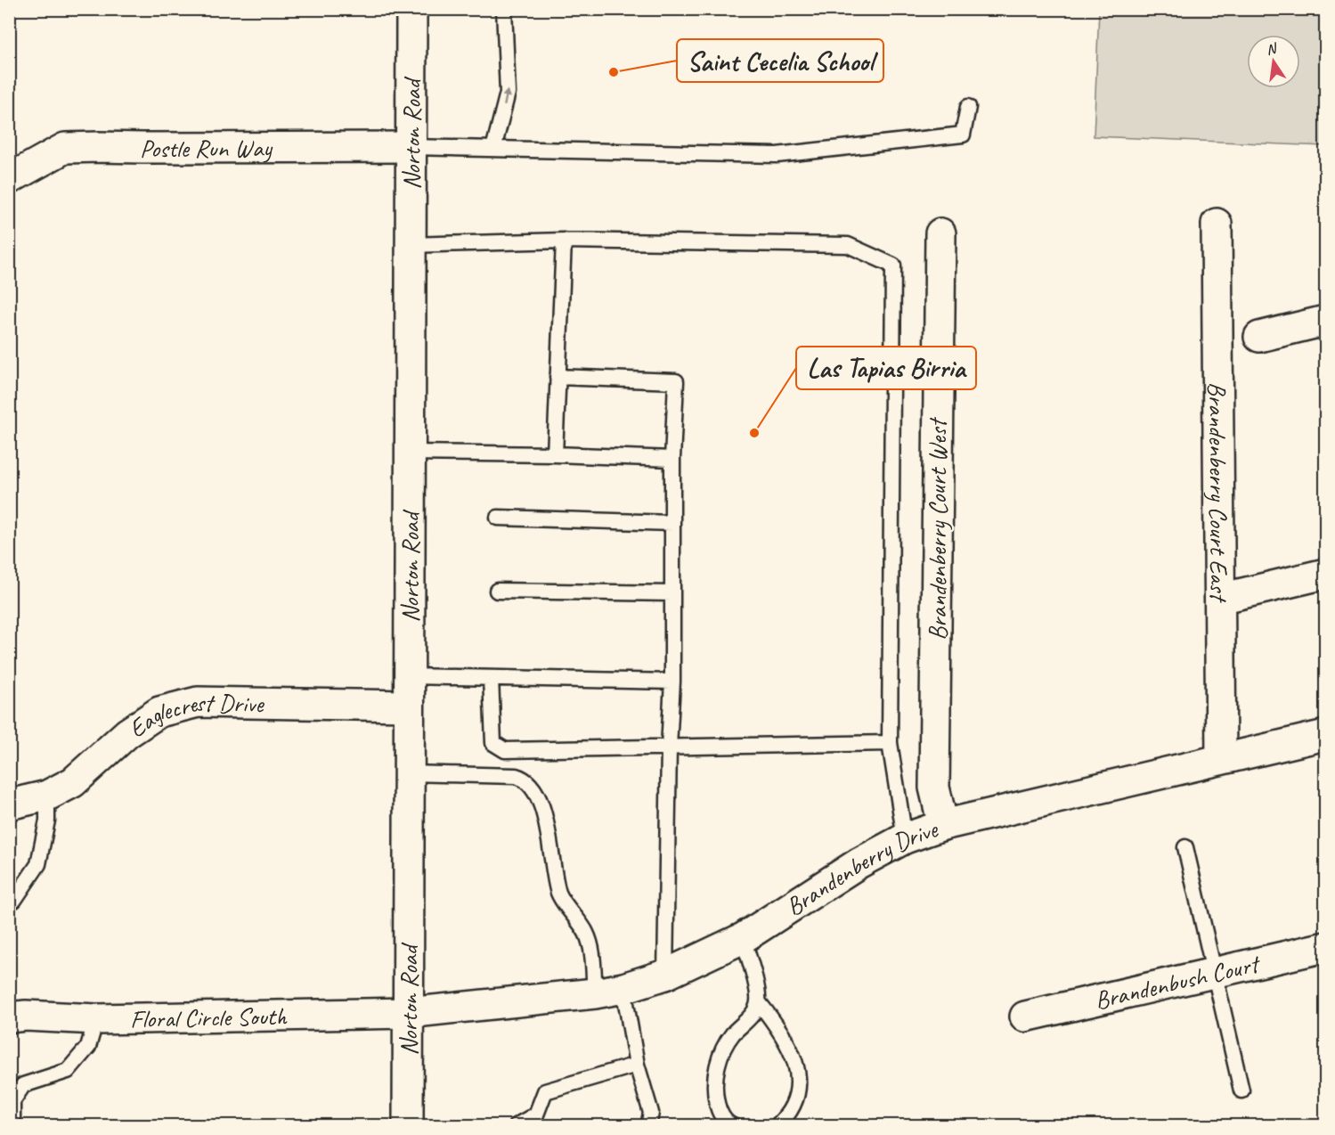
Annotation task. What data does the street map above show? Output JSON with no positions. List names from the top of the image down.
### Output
{
  "streets": {
    "street": [
      "Norton Road",
      "Postle Run Way",
      "Brandenberry Court East",
      "Brandenberry Court West",
      "Eaglecrest Drive",
      "Brandenberry Drive",
      "Brandenbush Court",
      "Floral Circle South"
    ]
  },
  "crossings": [
    ["Norton Road", "Postle Run Way"],
    ["Norton Road", "Eaglecrest Drive"],
    ["Norton Road", "Brandenberry Drive"],
    ["Norton Road", "Floral Circle South"],
    ["Brandenberry Court East", "Brandenberry Drive"],
    ["Brandenberry Court West", "Brandenberry Drive"],
    ["Brandenberry Drive", "Floral Circle South"]
  ],
  "places": ["Saint Cecelia School", "Las Tapias Birria"],
  "north": "top"
}
